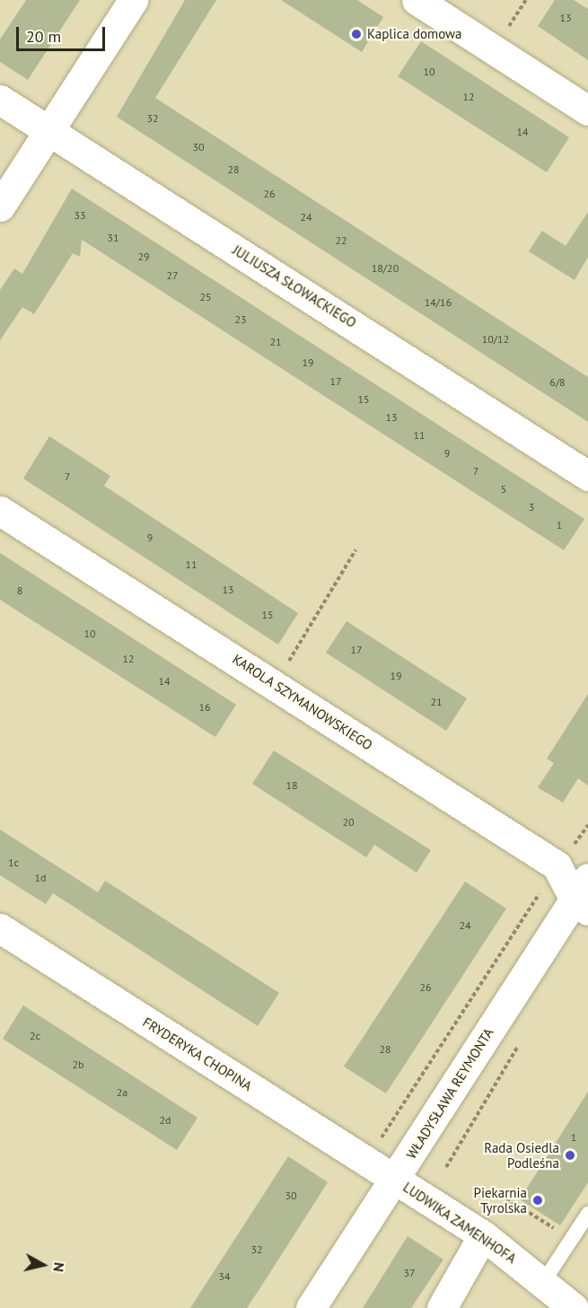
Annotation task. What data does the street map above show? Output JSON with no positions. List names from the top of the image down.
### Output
{
  "streets": {
    "street": [
      "JULIUSZA SŁOWACKIEGO",
      "KAROLA SZYMANOWSKIEGO",
      "FRYDERYKA CHOPINA",
      "WŁADYSŁAWA REYMONTA",
      "LUDWIKA ZAMENHOFA"
    ]
  },
  "crossings": [
    ["KAROLA SZYMANOWSKIEGO", "WŁADYSŁAWA REYMONTA"],
    ["FRYDERYKA CHOPINA", "WŁADYSŁAWA REYMONTA"],
    ["FRYDERYKA CHOPINA", "LUDWIKA ZAMENHOFA"],
    ["WŁADYSŁAWA REYMONTA", "LUDWIKA ZAMENHOFA"]
  ],
  "places": ["Kaplica domowa", "Rada Osiedla Podleśna", "Piekarnia Tyrolska"],
  "house_numbers": [
    "13",
    "10",
    "12",
    "32",
    "14",
    "30",
    "28",
    "26",
    "33",
    "24",
    "31",
    "22",
    "29",
    "18/20",
    "27",
    "25",
    "14/16",
    "23",
    "10/12",
    "21",
    "19",
    "17",
    "6/8",
    "15",
    "13",
    "11",
    "9",
    "7",
    "7",
    "5",
    "3",
    "1",
    "9",
    "11",
    "13",
    "8",
    "15",
    "10",
    "17",
    "12",
    "19",
    "14",
    "21",
    "16",
    "18",
    "20",
    "1c",
    "1d",
    "24",
    "26",
    "2c",
    "28",
    "2b",
    "2a",
    "2d",
    "1",
    "30",
    "32",
    "37",
    "34"
  ],
  "scale_bar": "20 m",
  "north": "right"
}
